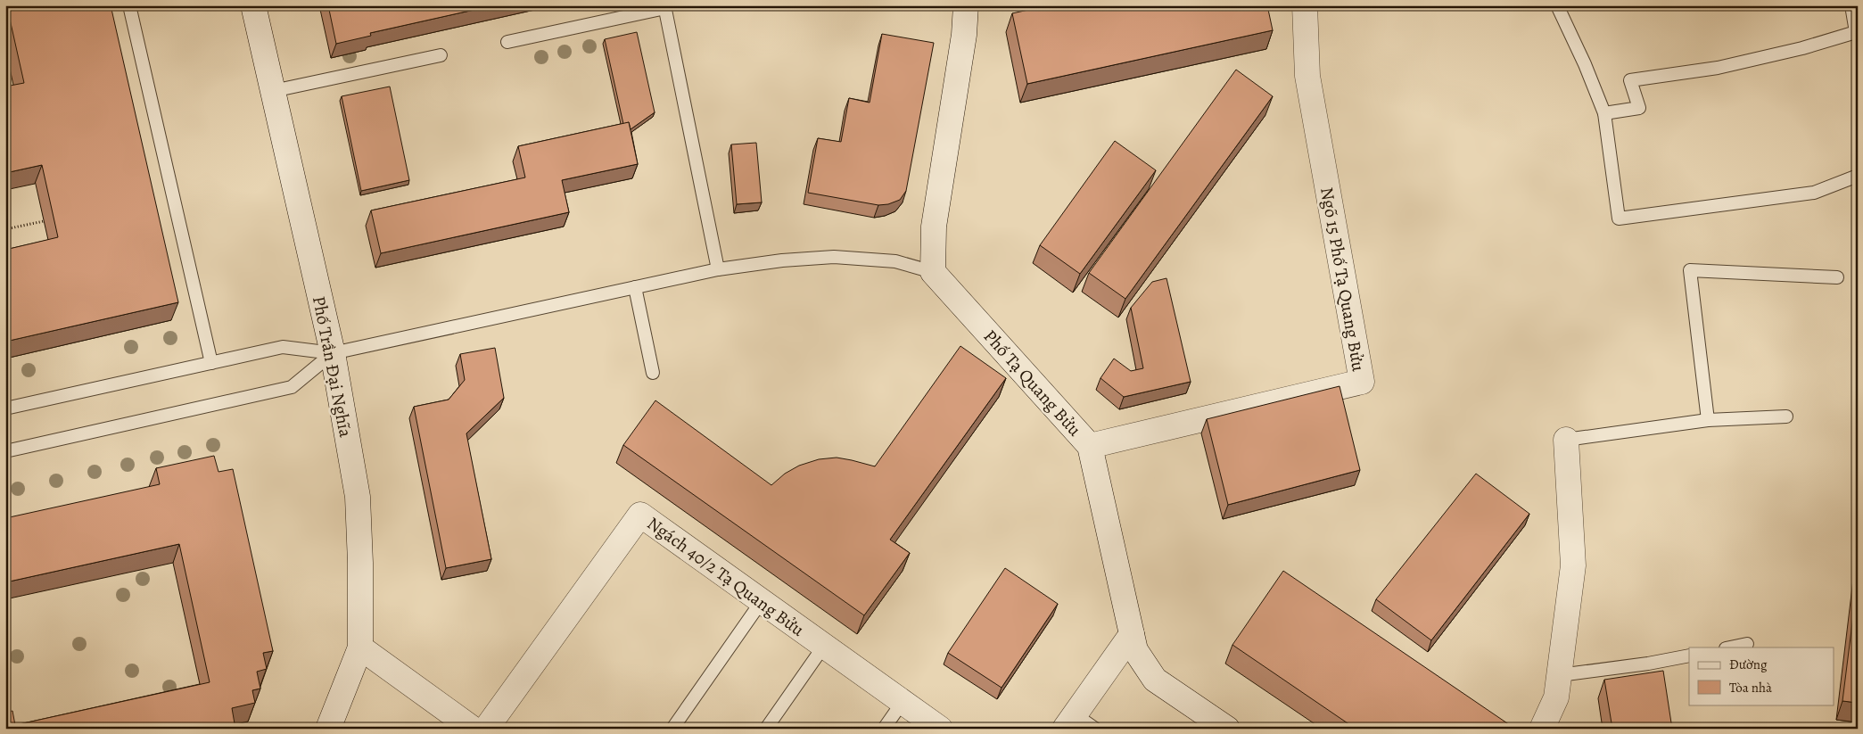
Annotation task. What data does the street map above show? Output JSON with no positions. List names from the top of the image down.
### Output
{
  "streets": {
    "street": [
      "Ngõ 15 Phố Tạ Quang Bửu",
      "Phố Trần Đại Nghĩa",
      "Phố Tạ Quang Bửu",
      "Ngách 40/2 Tạ Quang Bửu"
    ]
  },
  "crossings": [
    ["Ngõ 15 Phố Tạ Quang Bửu", "Phố Tạ Quang Bửu"]
  ],
  "legend": ["Đường", "Tòa nhà"]
}
